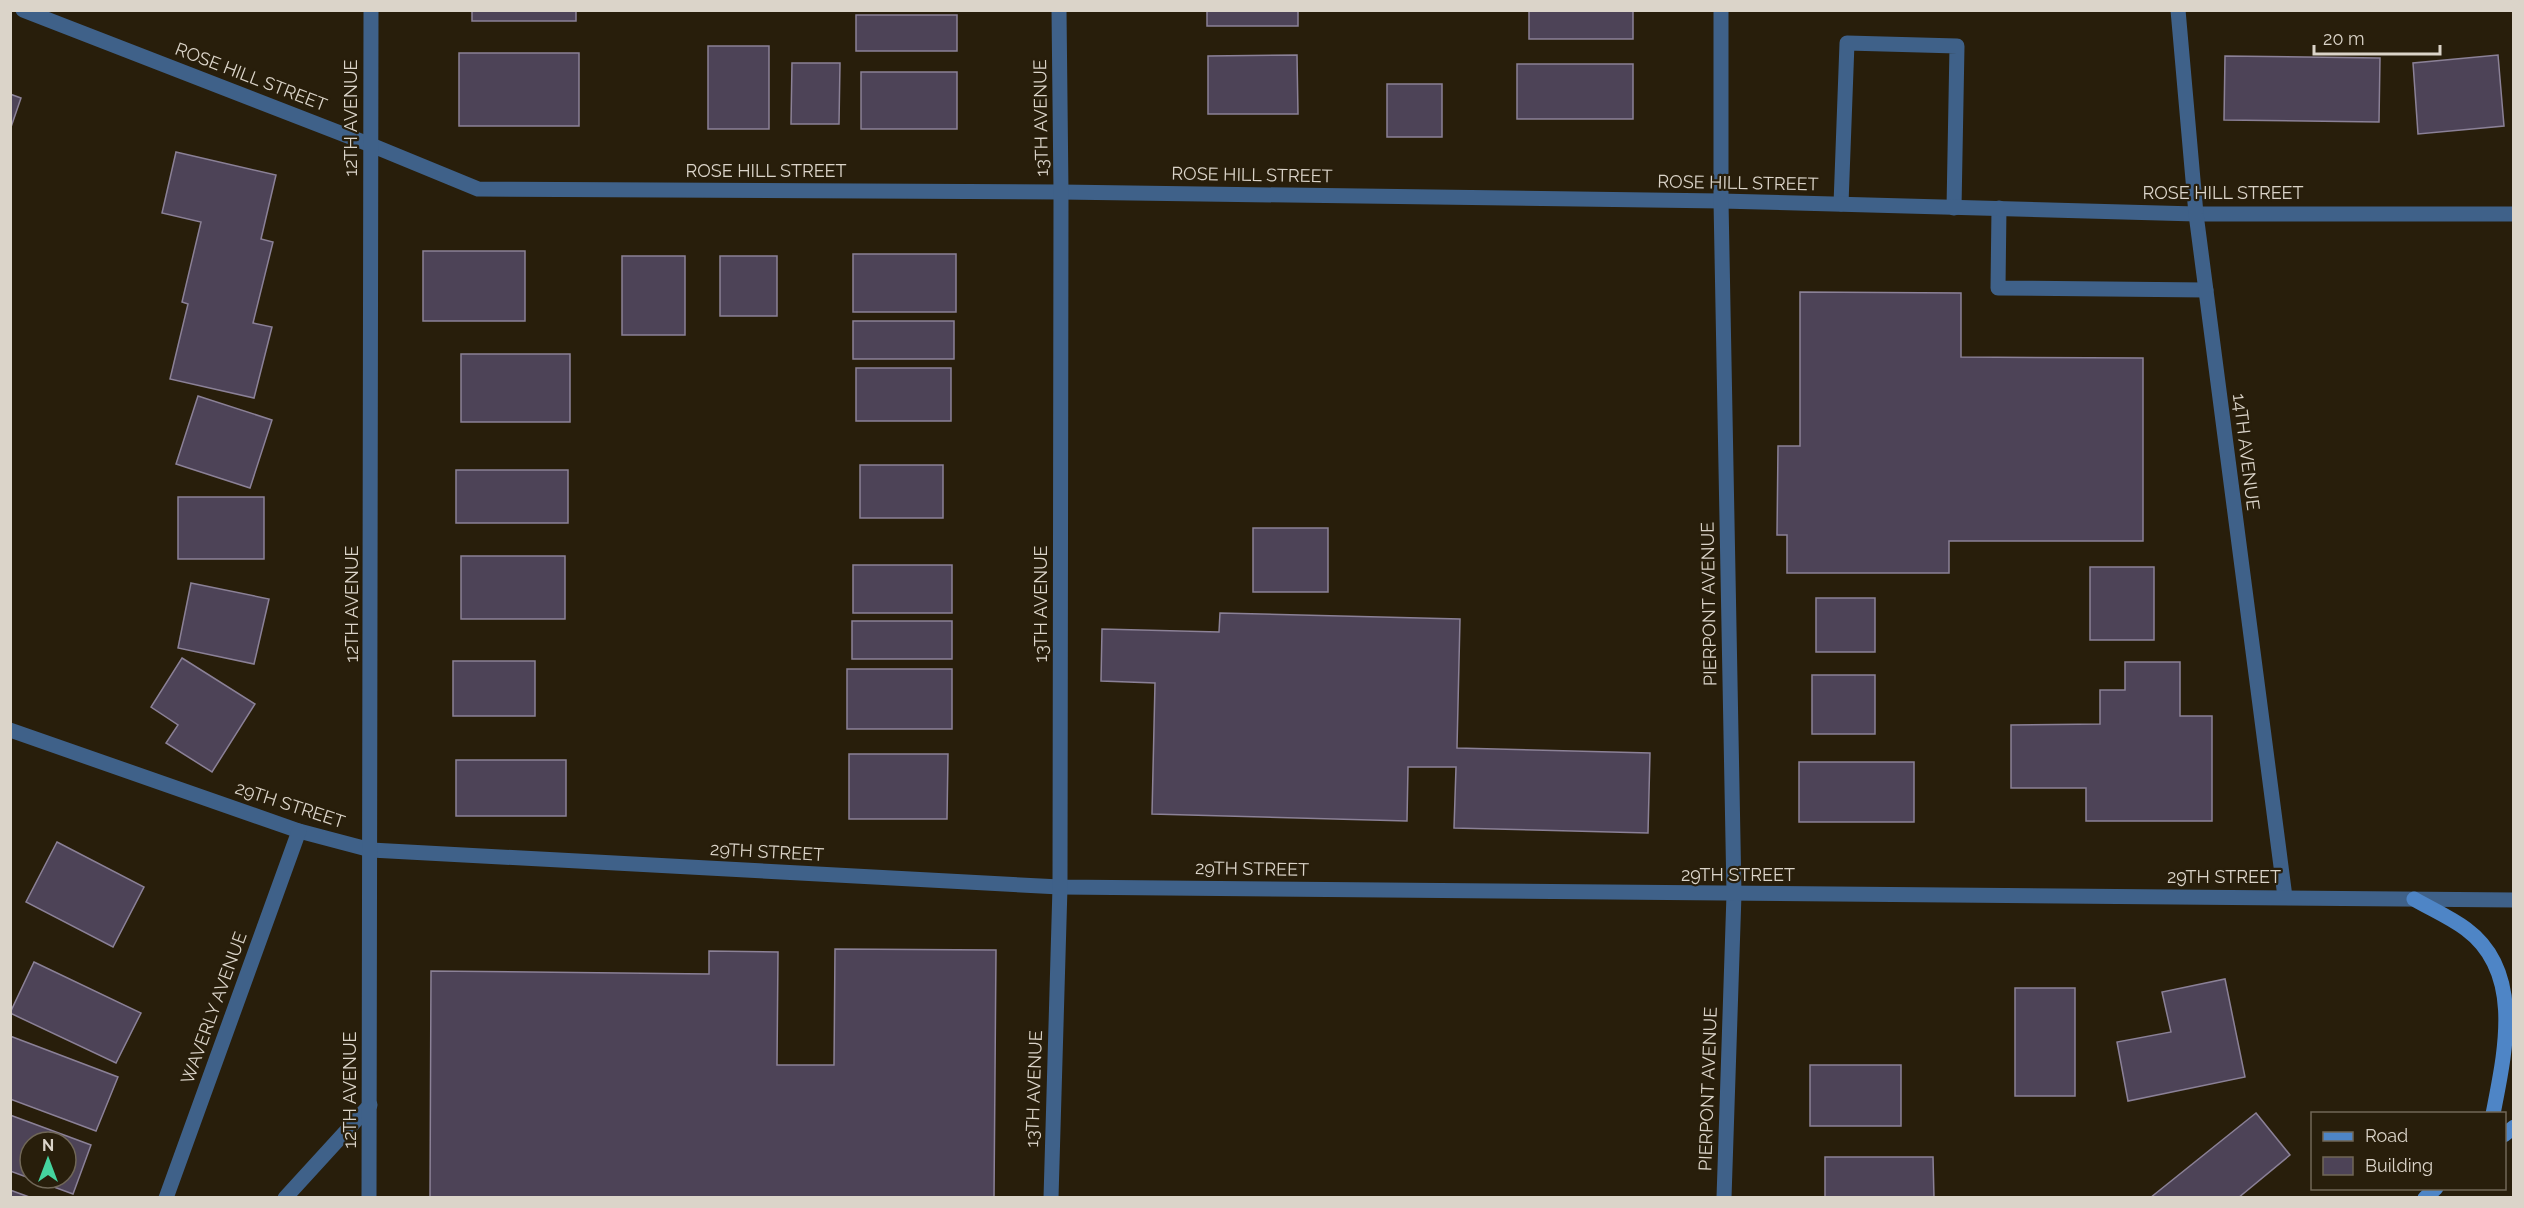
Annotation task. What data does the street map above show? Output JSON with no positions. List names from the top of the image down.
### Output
{
  "streets": {
    "street": [
      "ROSE HILL STREET",
      "12TH AVENUE",
      "13TH AVENUE",
      "14TH AVENUE",
      "PIERPONT AVENUE",
      "29TH STREET",
      "WAVERLY AVENUE"
    ]
  },
  "crossings": [
    ["ROSE HILL STREET", "12TH AVENUE"],
    ["ROSE HILL STREET", "13TH AVENUE"],
    ["ROSE HILL STREET", "14TH AVENUE"],
    ["ROSE HILL STREET", "PIERPONT AVENUE"],
    ["12TH AVENUE", "29TH STREET"],
    ["13TH AVENUE", "29TH STREET"],
    ["14TH AVENUE", "29TH STREET"],
    ["PIERPONT AVENUE", "29TH STREET"],
    ["29TH STREET", "WAVERLY AVENUE"]
  ],
  "legend": ["Road", "Building"],
  "scale_bar": "20 m",
  "north": "top"
}
